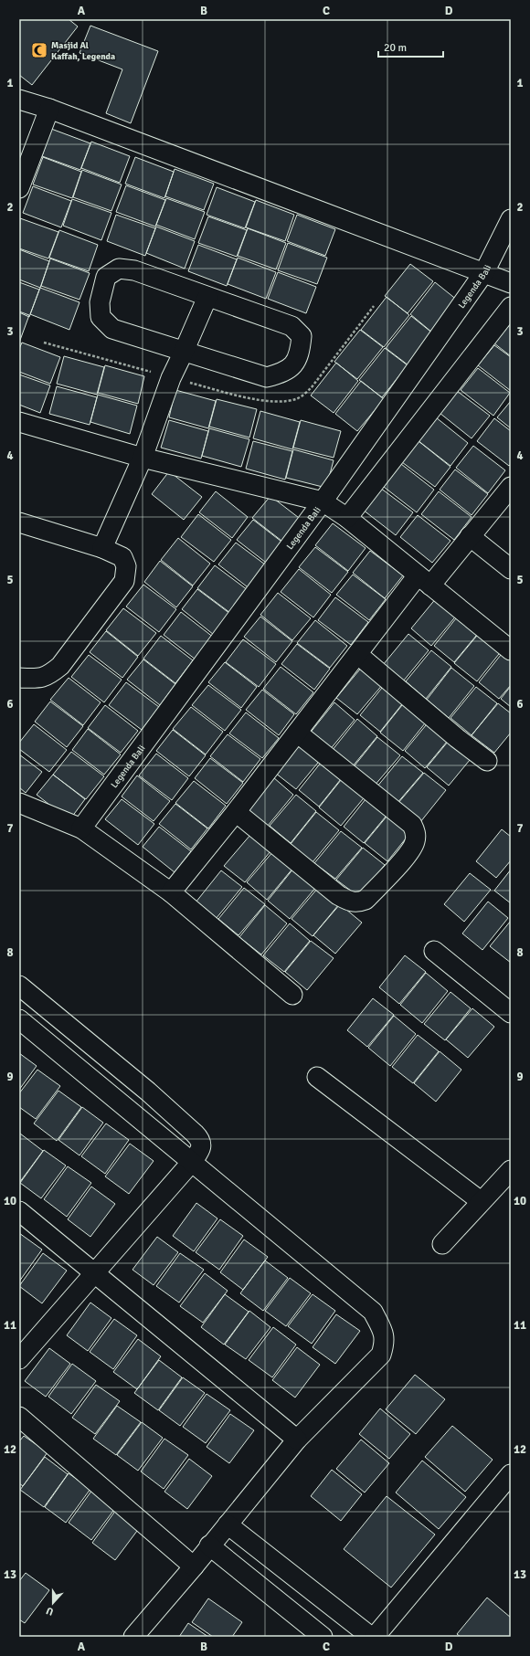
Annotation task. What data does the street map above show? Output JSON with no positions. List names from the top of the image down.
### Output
{
  "streets": {
    "street": ["Legenda Bali"]
  },
  "places": {
    "mosque": ["Masjid Al Kaffah, Legenda"]
  },
  "scale_bar": "20 m",
  "north": "bottom",
  "grid": {
    "columns": [
      "A",
      "B",
      "C",
      "D"
    ],
    "rows": [
      "1",
      "2",
      "3",
      "4",
      "5",
      "6",
      "7",
      "8",
      "9",
      "10",
      "11",
      "12",
      "13"
    ]
  }
}
